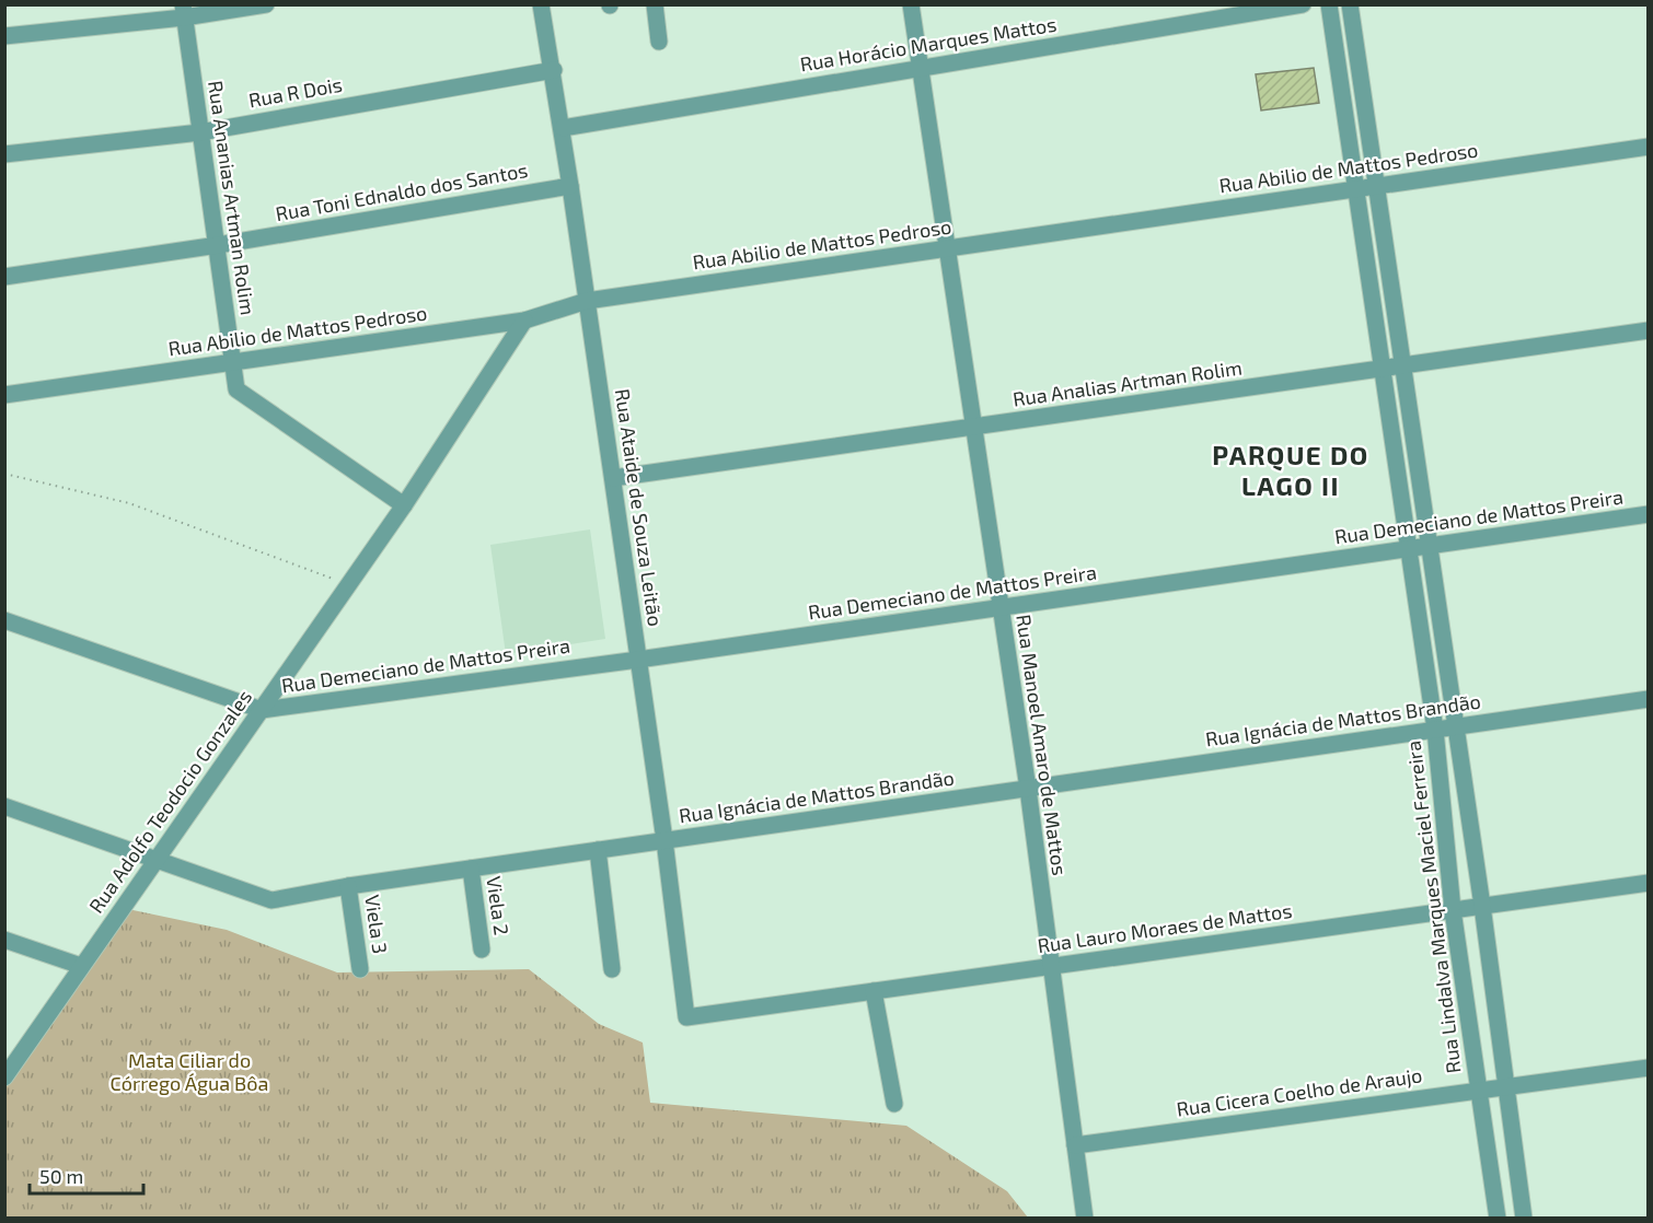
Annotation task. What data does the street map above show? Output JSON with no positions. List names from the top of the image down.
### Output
{
  "streets": {
    "street": [
      "Rua Horácio Marques Mattos",
      "Rua R Dois",
      "Rua Abilio de Mattos Pedroso",
      "Rua Toni Ednaldo dos Santos",
      "Rua Ananias Artman Rolim",
      "Rua Analias Artman Rolim",
      "Rua Ataide de Souza Leitão",
      "Rua Demeciano de Mattos Preira",
      "Rua Ignácia de Mattos Brandão",
      "Rua Manoel Amaro de Mattos",
      "Rua Adolfo Teodocio Gonzales",
      "Viela 2",
      "Rua Lindalva Marques Maciel Ferreira",
      "Viela 3",
      "Rua Lauro Moraes de Mattos",
      "Rua Cicera Coelho de Araujo"
    ]
  },
  "crossings": [
    ["Rua Horácio Marques Mattos", "Rua Ataide de Souza Leitão"],
    ["Rua Horácio Marques Mattos", "Rua Manoel Amaro de Mattos"],
    ["Rua R Dois", "Rua Ananias Artman Rolim"],
    ["Rua R Dois", "Rua Ataide de Souza Leitão"],
    ["Rua Abilio de Mattos Pedroso", "Rua Ananias Artman Rolim"],
    ["Rua Abilio de Mattos Pedroso", "Rua Ataide de Souza Leitão"],
    ["Rua Abilio de Mattos Pedroso", "Rua Manoel Amaro de Mattos"],
    ["Rua Abilio de Mattos Pedroso", "Rua Adolfo Teodocio Gonzales"],
    ["Rua Abilio de Mattos Pedroso", "Rua Lindalva Marques Maciel Ferreira"],
    ["Rua Toni Ednaldo dos Santos", "Rua Ananias Artman Rolim"],
    ["Rua Toni Ednaldo dos Santos", "Rua Ataide de Souza Leitão"],
    ["Rua Ananias Artman Rolim", "Rua Adolfo Teodocio Gonzales"],
    ["Rua Analias Artman Rolim", "Rua Ataide de Souza Leitão"],
    ["Rua Analias Artman Rolim", "Rua Manoel Amaro de Mattos"],
    ["Rua Analias Artman Rolim", "Rua Lindalva Marques Maciel Ferreira"],
    ["Rua Ataide de Souza Leitão", "Rua Demeciano de Mattos Preira"],
    ["Rua Ataide de Souza Leitão", "Rua Ignácia de Mattos Brandão"],
    ["Rua Ataide de Souza Leitão", "Rua Lauro Moraes de Mattos"],
    ["Rua Demeciano de Mattos Preira", "Rua Manoel Amaro de Mattos"],
    ["Rua Demeciano de Mattos Preira", "Rua Adolfo Teodocio Gonzales"],
    ["Rua Demeciano de Mattos Preira", "Rua Lindalva Marques Maciel Ferreira"],
    ["Rua Ignácia de Mattos Brandão", "Rua Manoel Amaro de Mattos"],
    ["Rua Ignácia de Mattos Brandão", "Rua Adolfo Teodocio Gonzales"],
    ["Rua Ignácia de Mattos Brandão", "Viela 2"],
    ["Rua Ignácia de Mattos Brandão", "Rua Lindalva Marques Maciel Ferreira"],
    ["Rua Ignácia de Mattos Brandão", "Viela 3"],
    ["Rua Manoel Amaro de Mattos", "Rua Lauro Moraes de Mattos"],
    ["Rua Manoel Amaro de Mattos", "Rua Cicera Coelho de Araujo"],
    ["Rua Lindalva Marques Maciel Ferreira", "Rua Lauro Moraes de Mattos"],
    ["Rua Lindalva Marques Maciel Ferreira", "Rua Cicera Coelho de Araujo"]
  ],
  "districts": ["PARQUE DO LAGO II"],
  "parks": ["Mata Ciliar do Córrego Água Bôa"],
  "scale_bar": "50 m"
}
